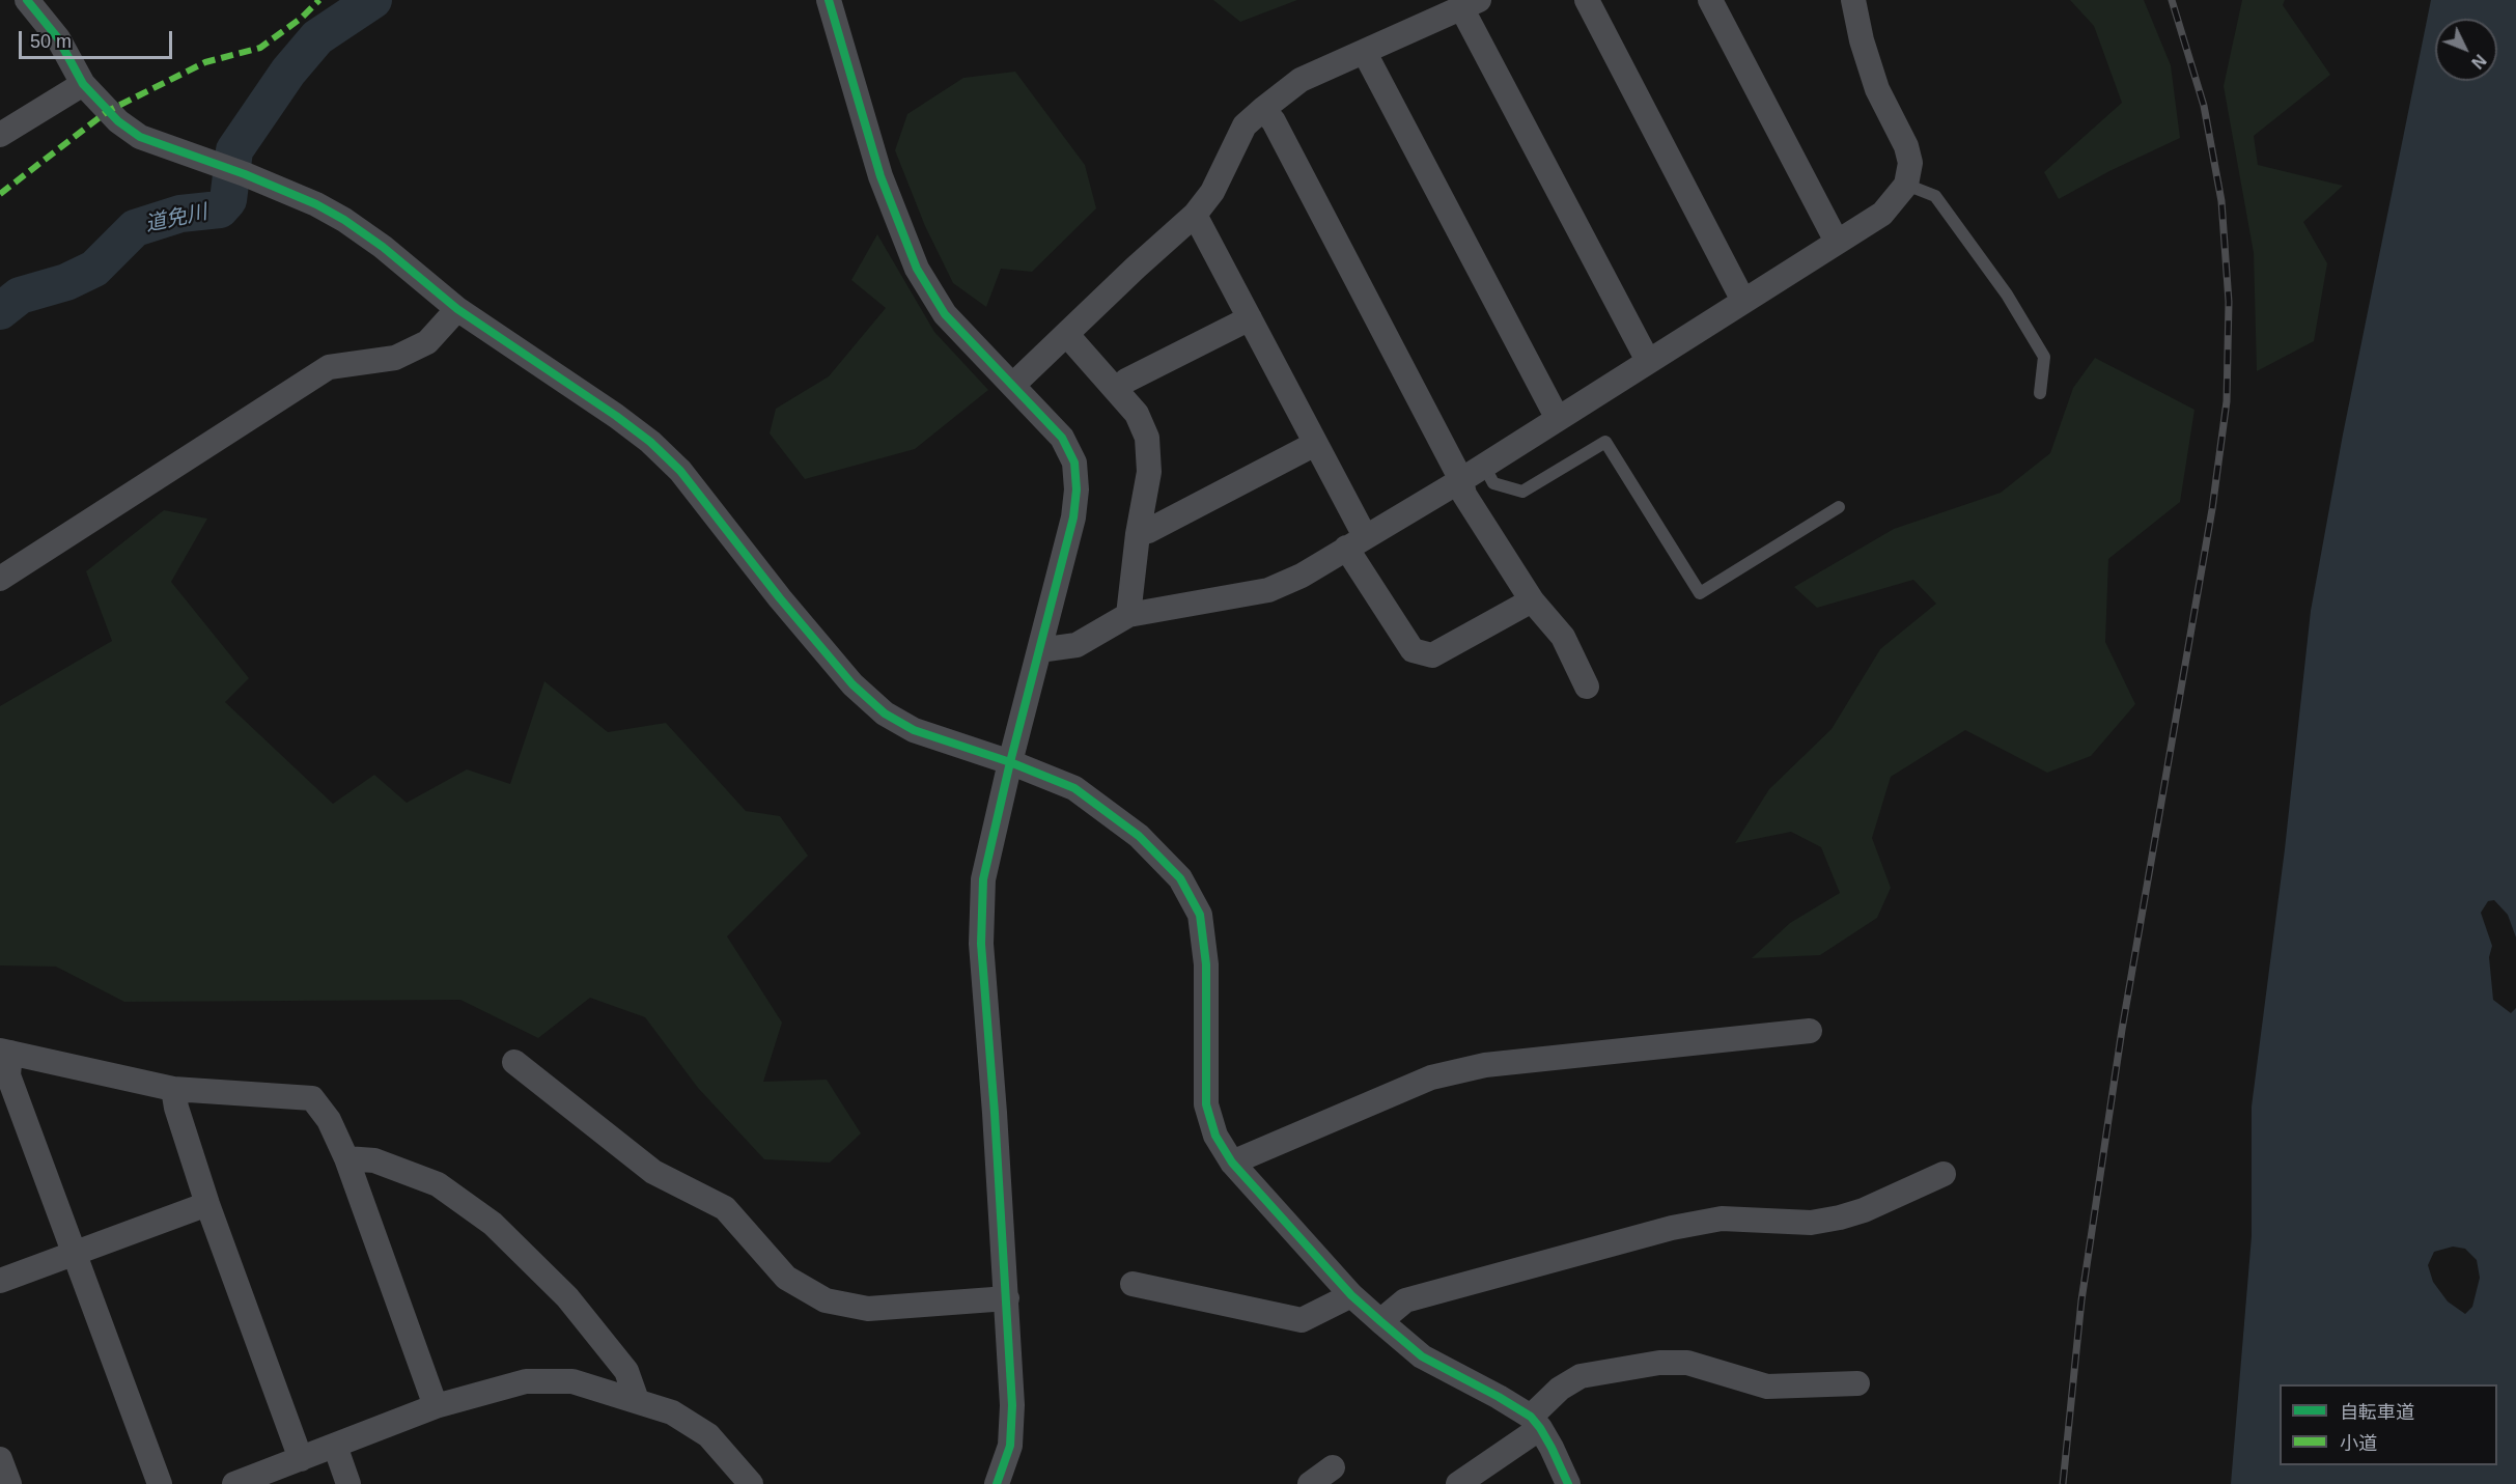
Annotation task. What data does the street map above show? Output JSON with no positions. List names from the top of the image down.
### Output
{
  "water": ["道免川"],
  "legend": ["自転車道", "小道"],
  "scale_bar": "50 m",
  "north": "bottom right"
}
